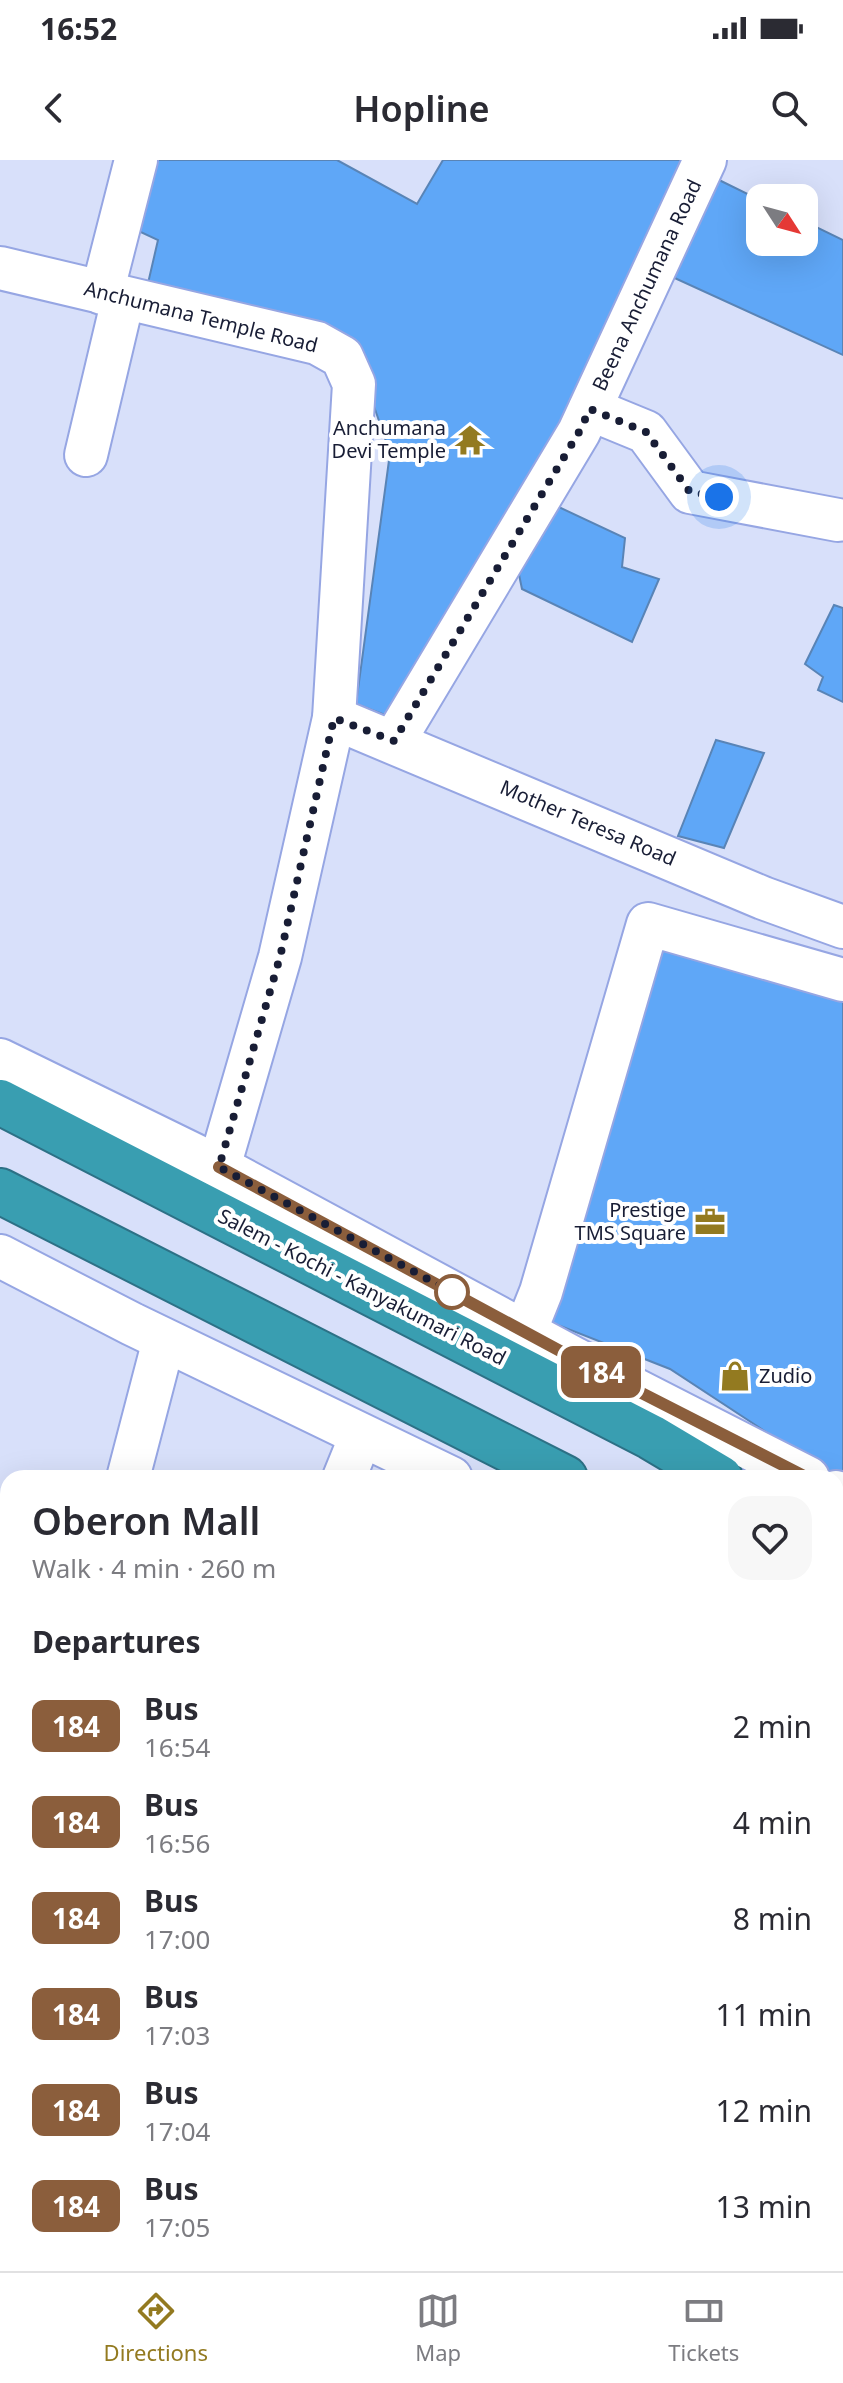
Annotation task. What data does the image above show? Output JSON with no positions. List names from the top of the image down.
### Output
{
  "streets": {
    "highway": ["Salem - Kochi - Kanyakumari Road"],
    "street": ["Beena Anchumana Road", "Anchumana Temple Road", "Mother Teresa Road"]
  },
  "crossings": [
    ["Beena Anchumana Road", "Mother Teresa Road"],
    ["Anchumana Temple Road", "Mother Teresa Road"]
  ],
  "places": {
    "temple": ["Anchumana Devi Temple"],
    "office": ["Prestige TMS Square"],
    "shop": ["Zudio"]
  },
  "lines": ["bus line 184"],
  "north": "bottom right",
  "page": {
    "status": "16:52",
    "header": "Hopline",
    "on_map": "184",
    "heading": [
      ["Oberon Mall", "Walk · 4 min · 260 m"],
      "Departures"
    ],
    "list": [
      {
        "mark": "184",
        "name": "Bus",
        "note": "16:54",
        "value": "2 min"
      },
      {
        "mark": "184",
        "name": "Bus",
        "note": "16:56",
        "value": "4 min"
      },
      {
        "mark": "184",
        "name": "Bus",
        "note": "17:00",
        "value": "8 min"
      },
      {
        "mark": "184",
        "name": "Bus",
        "note": "17:03",
        "value": "11 min"
      },
      {
        "mark": "184",
        "name": "Bus",
        "note": "17:04",
        "value": "12 min"
      },
      {
        "mark": "184",
        "name": "Bus",
        "note": "17:05",
        "value": "13 min"
      }
    ],
    "tabs": ["Directions", "Map", "Tickets"]
  }
}
